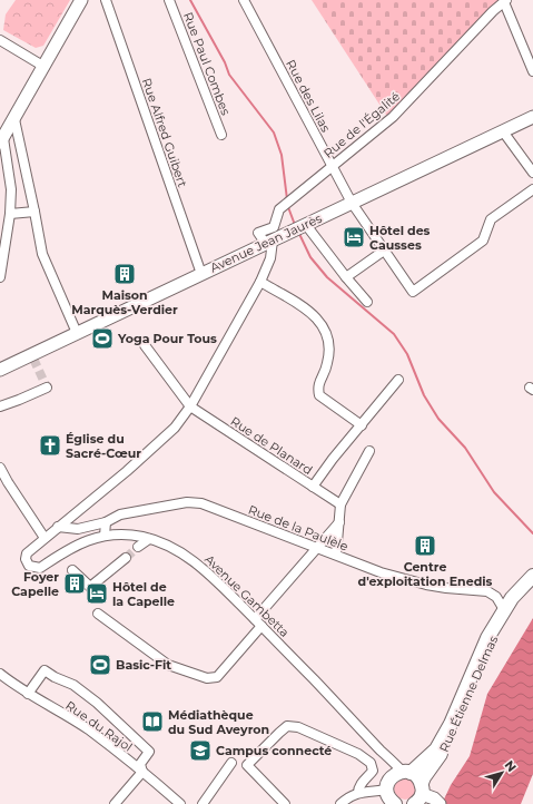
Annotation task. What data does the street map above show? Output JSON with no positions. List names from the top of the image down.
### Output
{
  "streets": {
    "main road": ["Avenue Jean Jaurès", "Rue Étienne Delmas"],
    "street": [
      "Rue Paul Combes",
      "Rue des Lilas",
      "Rue de l'Égalité",
      "Rue Alfred Guibert",
      "Rue de Planard",
      "Rue de la Paulèle",
      "Avenue Gambetta",
      "Rue du Rajol"
    ]
  },
  "crossings": [
    ["Rue des Lilas", "Rue de l'Égalité"],
    ["Rue des Lilas", "Avenue Jean Jaurès"],
    ["Rue de l'Égalité", "Avenue Jean Jaurès"],
    ["Rue Alfred Guibert", "Avenue Jean Jaurès"],
    ["Rue de la Paulèle", "Rue Étienne Delmas"],
    ["Avenue Gambetta", "Rue Étienne Delmas"]
  ],
  "places": {
    "hotel": ["Hôtel des Causses", "Hôtel de la Capelle"],
    "building": ["Maison Marquès-Verdier", "Centre d'exploitation Enedis", "Foyer Capelle"],
    "sports": ["Yoga Pour Tous", "Basic-Fit"],
    "church": ["Église du Sacré-Cœur"],
    "library": ["Médiathèque du Sud Aveyron"],
    "school or university": ["Campus connecté"]
  },
  "north": "top right"
}
